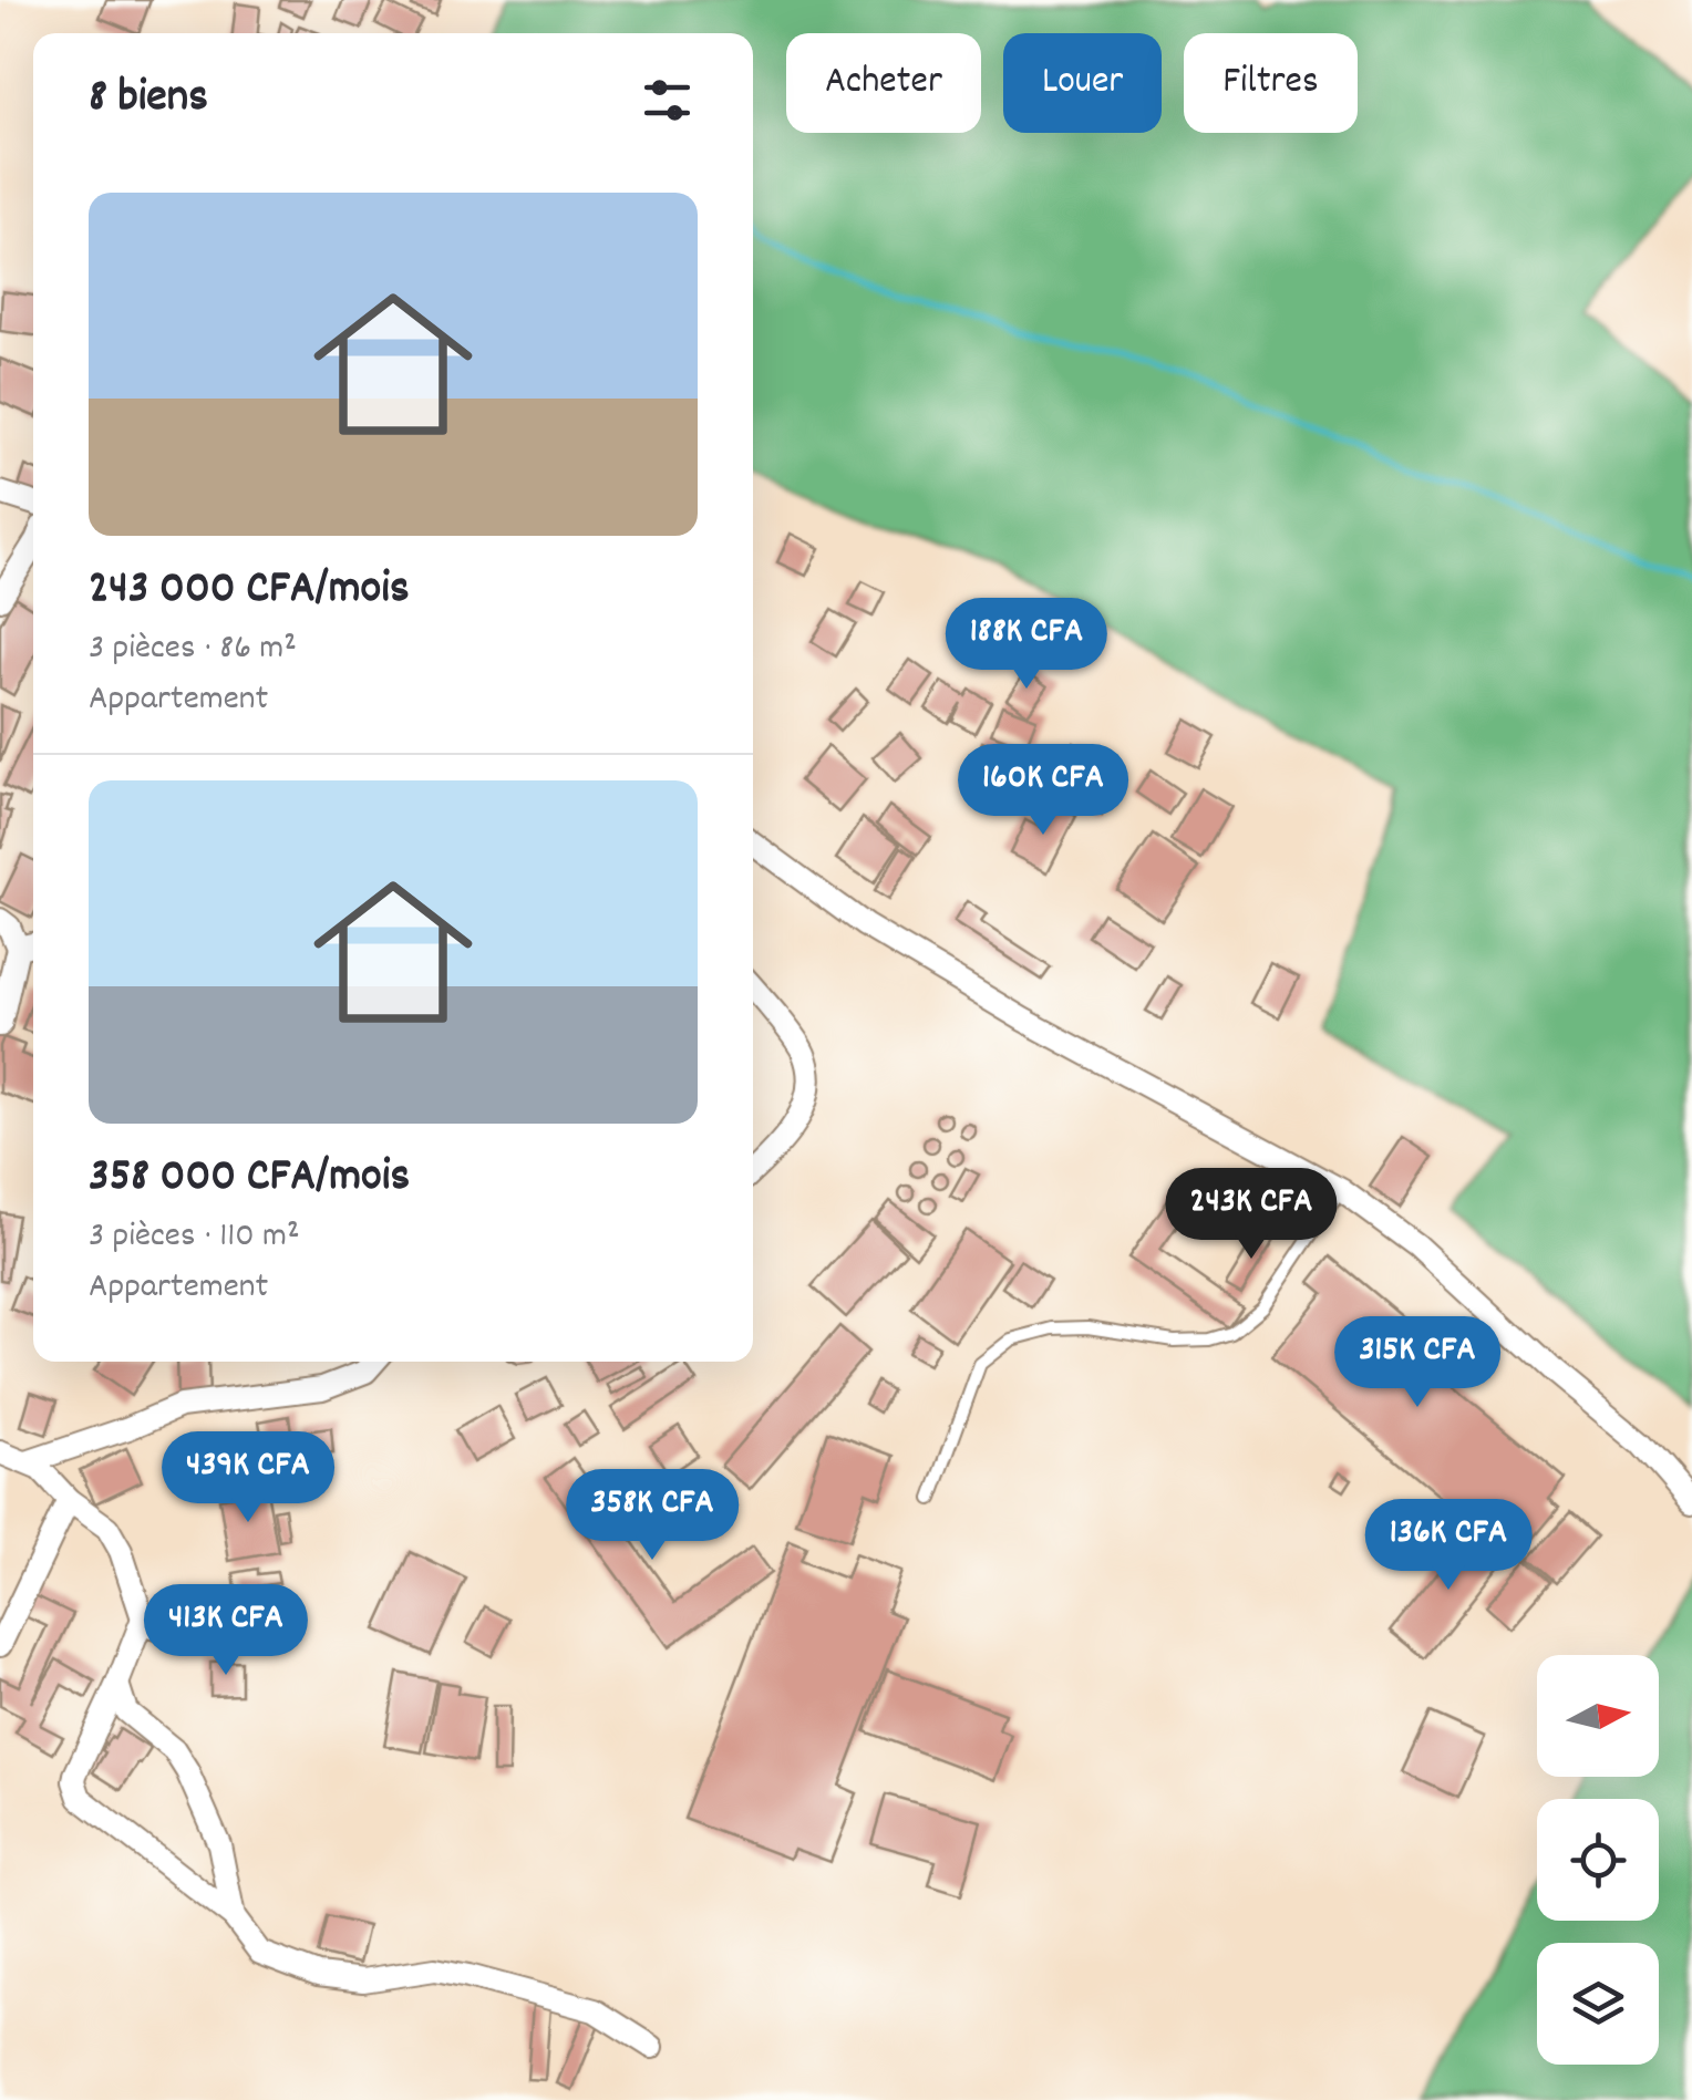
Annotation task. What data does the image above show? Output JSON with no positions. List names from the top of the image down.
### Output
{
  "north": "right",
  "page": {
    "chip": ["Acheter", "Louer", "Filtres"],
    "heading": "8 biens",
    "list": [
      {
        "name": "243 000 CFA/mois",
        "note": "3 pièces · 86 m² · Appartement"
      },
      {
        "name": "358 000 CFA/mois",
        "note": "3 pièces · 110 m² · Appartement"
      }
    ],
    "price": [
      "188K CFA",
      "160K CFA",
      "243K CFA",
      "315K CFA",
      "439K CFA",
      "358K CFA",
      "136K CFA",
      "413K CFA"
    ]
  }
}
